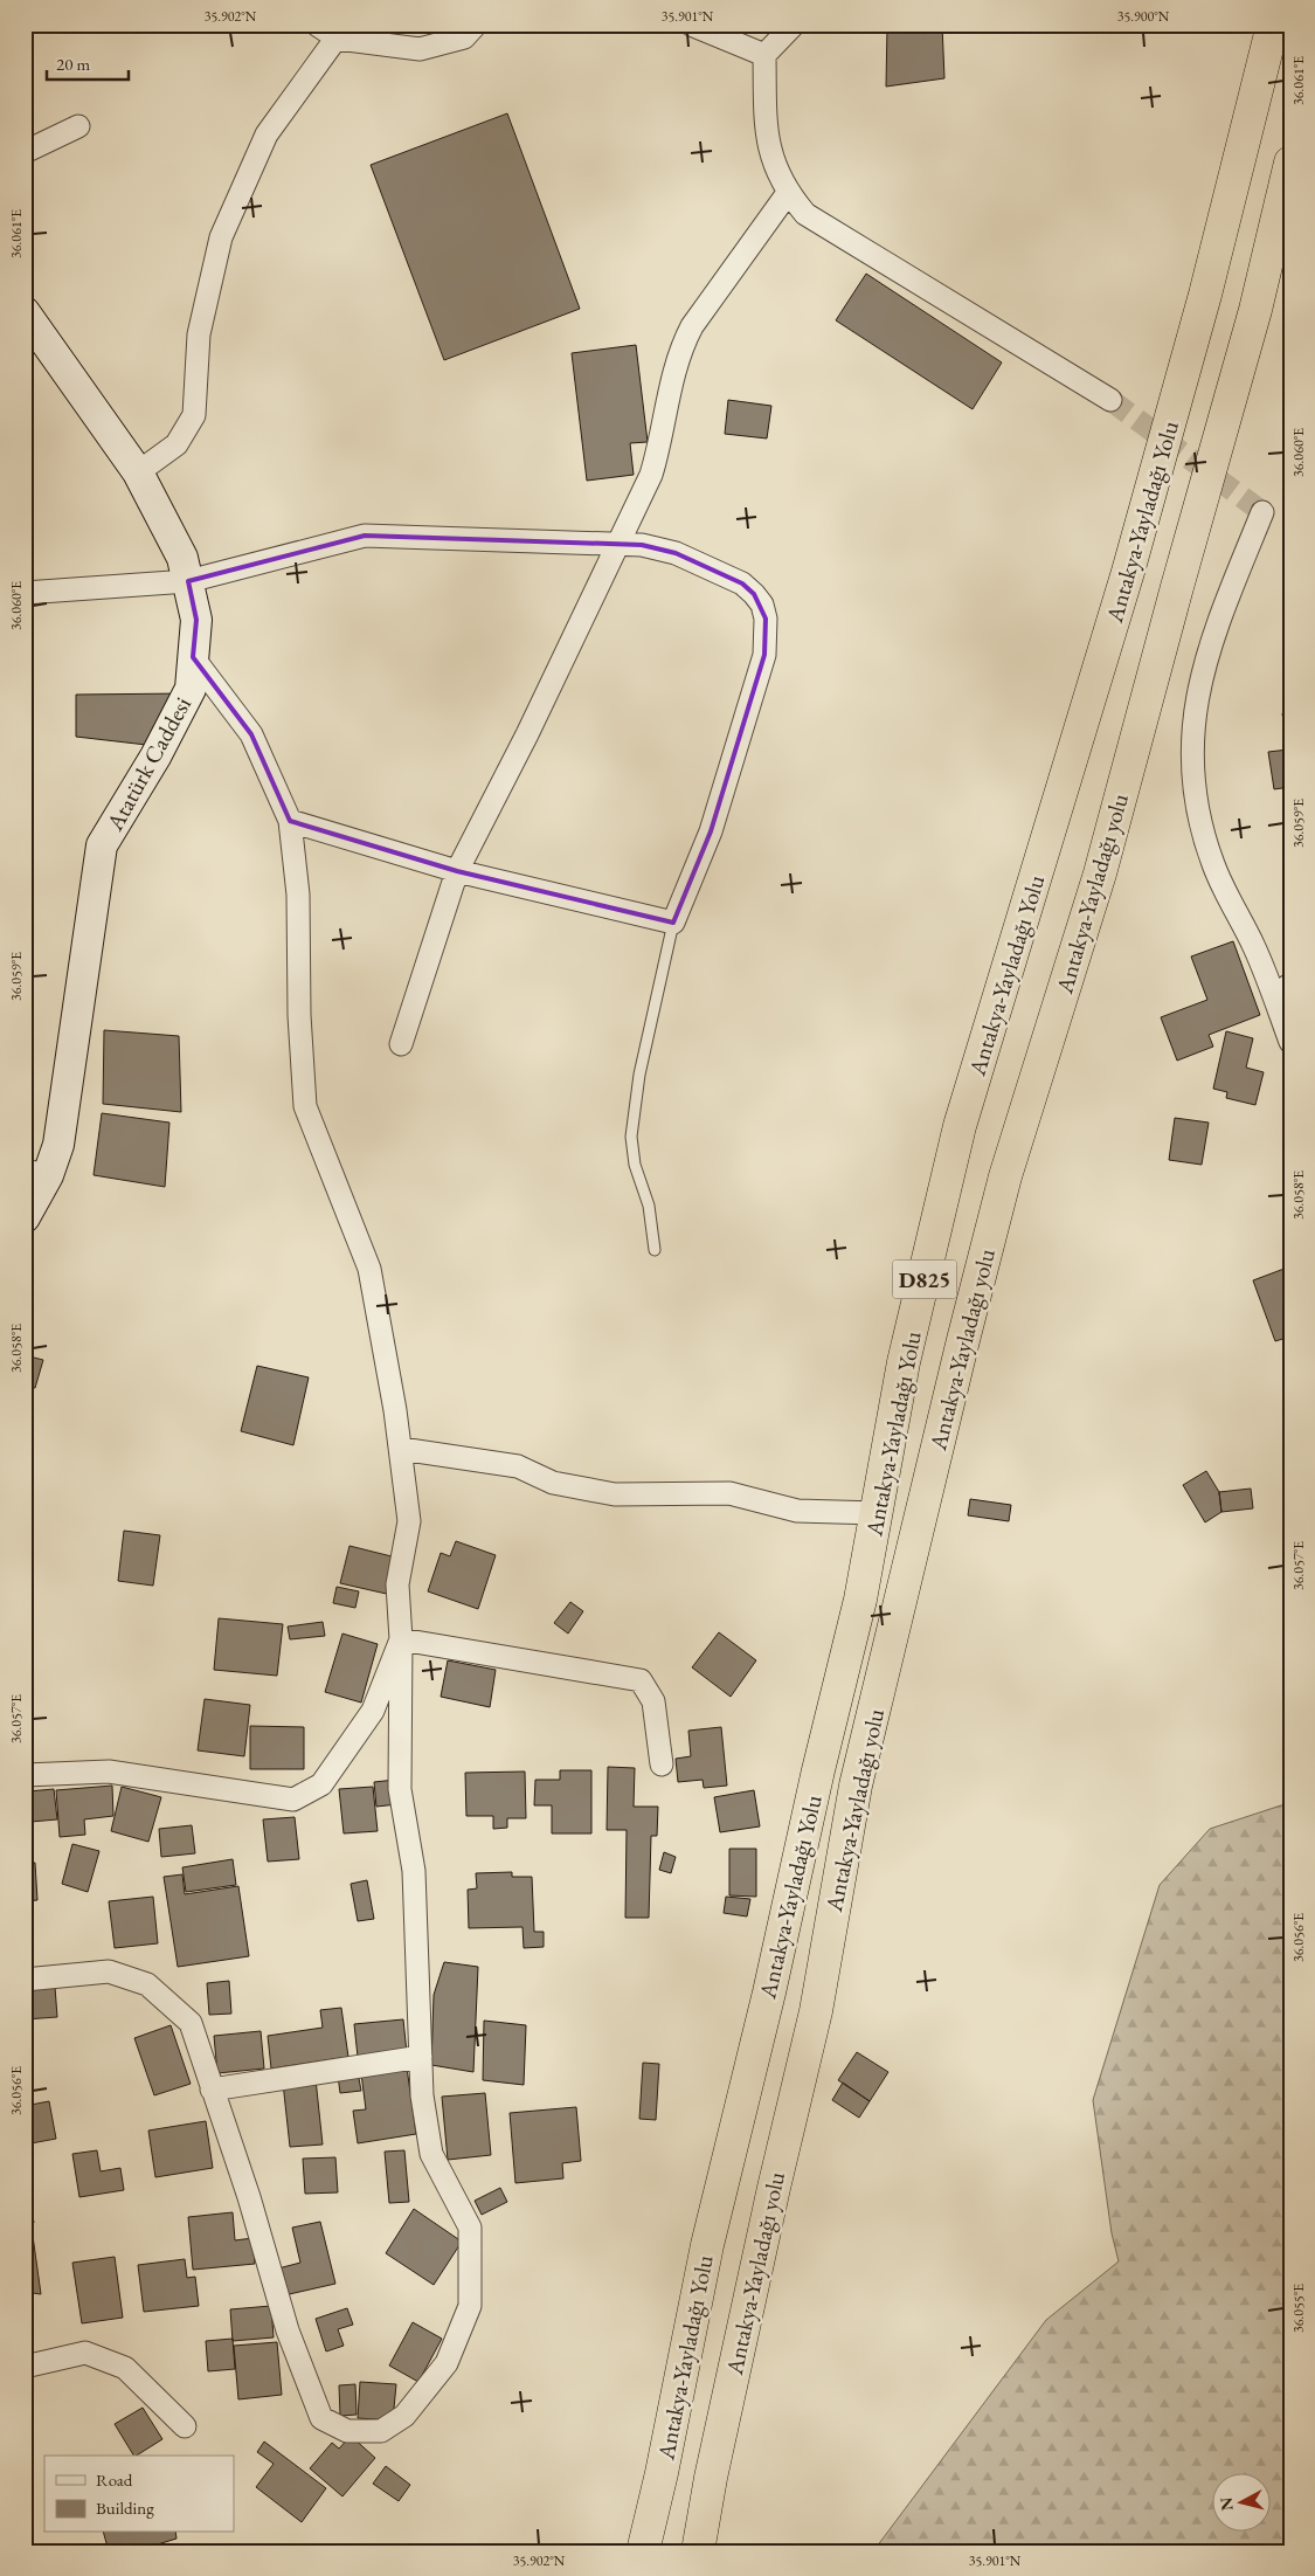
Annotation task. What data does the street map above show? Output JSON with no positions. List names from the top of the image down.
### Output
{
  "streets": {
    "highway": ["Antakya-Yayladağı Yolu", "Antakya-Yayladağı yolu", "D825"],
    "main road": ["Atatürk Caddesi"]
  },
  "legend": ["Road", "Building"],
  "scale_bar": "20 m",
  "north": "left",
  "coordinates": [
    "35.902°N",
    "35.901°N",
    "35.900°N",
    "36.061°E",
    "36.060°E",
    "36.059°E",
    "36.058°E",
    "36.057°E",
    "36.056°E",
    "36.055°E"
  ]
}
